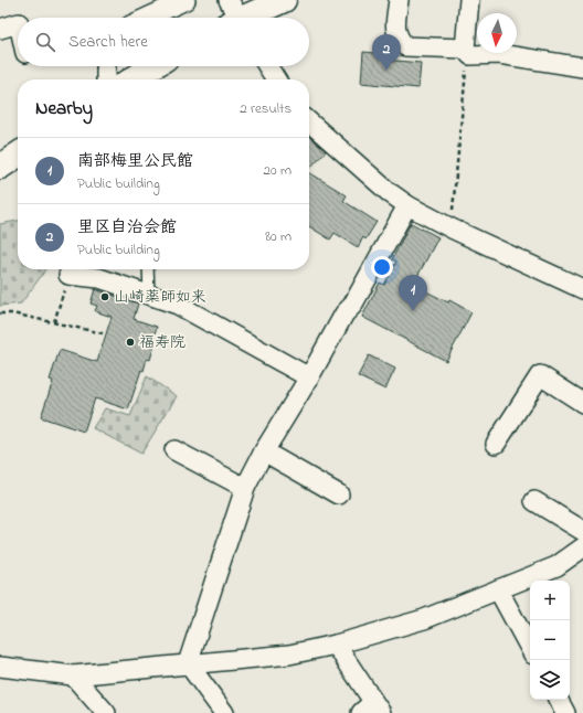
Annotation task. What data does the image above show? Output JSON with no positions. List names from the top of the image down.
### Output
{
  "places": ["山崎薬師如来", "福寿院"],
  "north": "bottom",
  "page": {
    "search": "Search here",
    "pins": ["2", "1"],
    "heading": ["Nearby", "2 results"],
    "list": [
      {
        "mark": "1",
        "name": "南部梅里公民館",
        "note": "Public building",
        "value": "20 m"
      },
      {
        "mark": "2",
        "name": "里区自治会館",
        "note": "Public building",
        "value": "80 m"
      }
    ],
    "map_buttons": ["+", "−"]
  }
}
